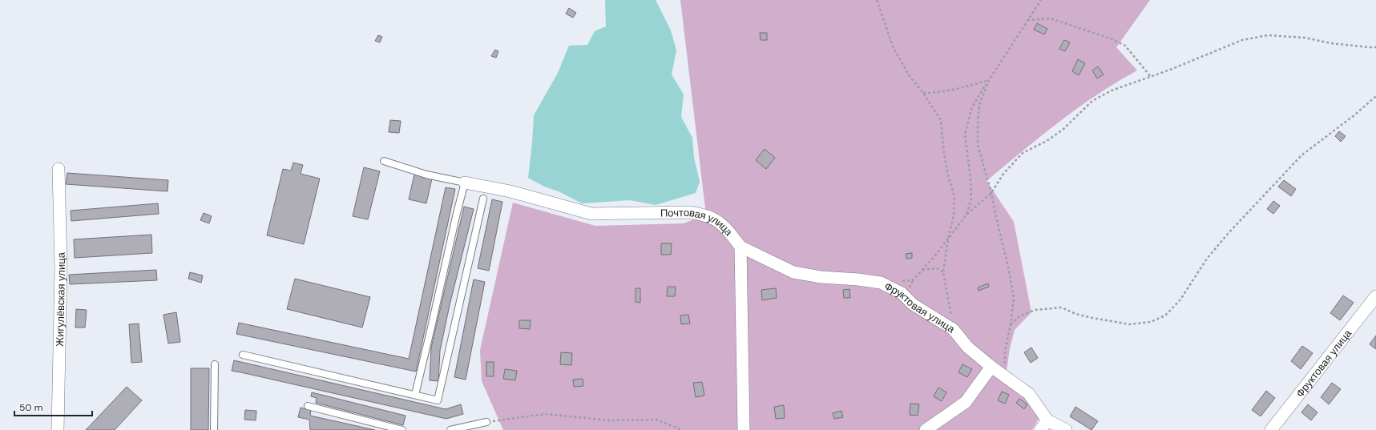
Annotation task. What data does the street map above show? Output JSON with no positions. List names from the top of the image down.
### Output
{
  "streets": {
    "street": ["Почтовая улица", "Жигулёвская улица", "Фруктовая улица"]
  },
  "crossings": [
    ["Почтовая улица", "Фруктовая улица"]
  ],
  "scale_bar": "50 m"
}
